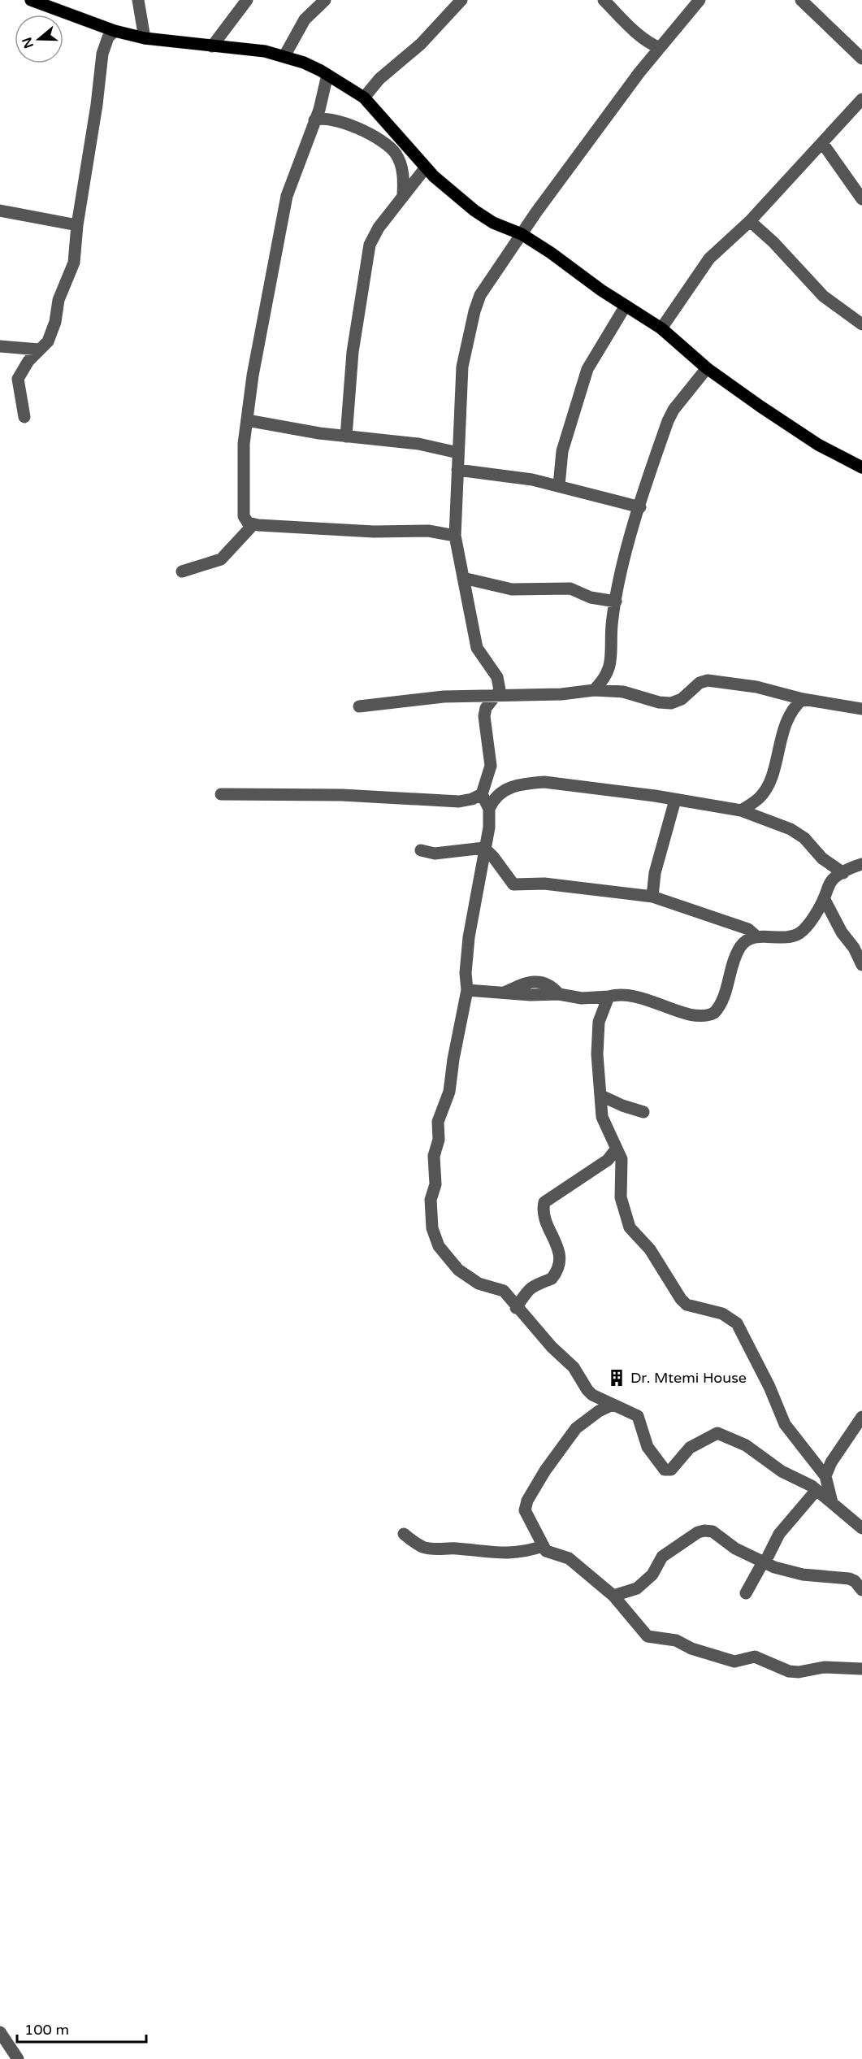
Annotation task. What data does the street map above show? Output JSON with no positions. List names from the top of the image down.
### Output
{
  "places": {
    "building": ["Dr. Mtemi House"]
  },
  "scale_bar": "100 m",
  "north": "left"
}
